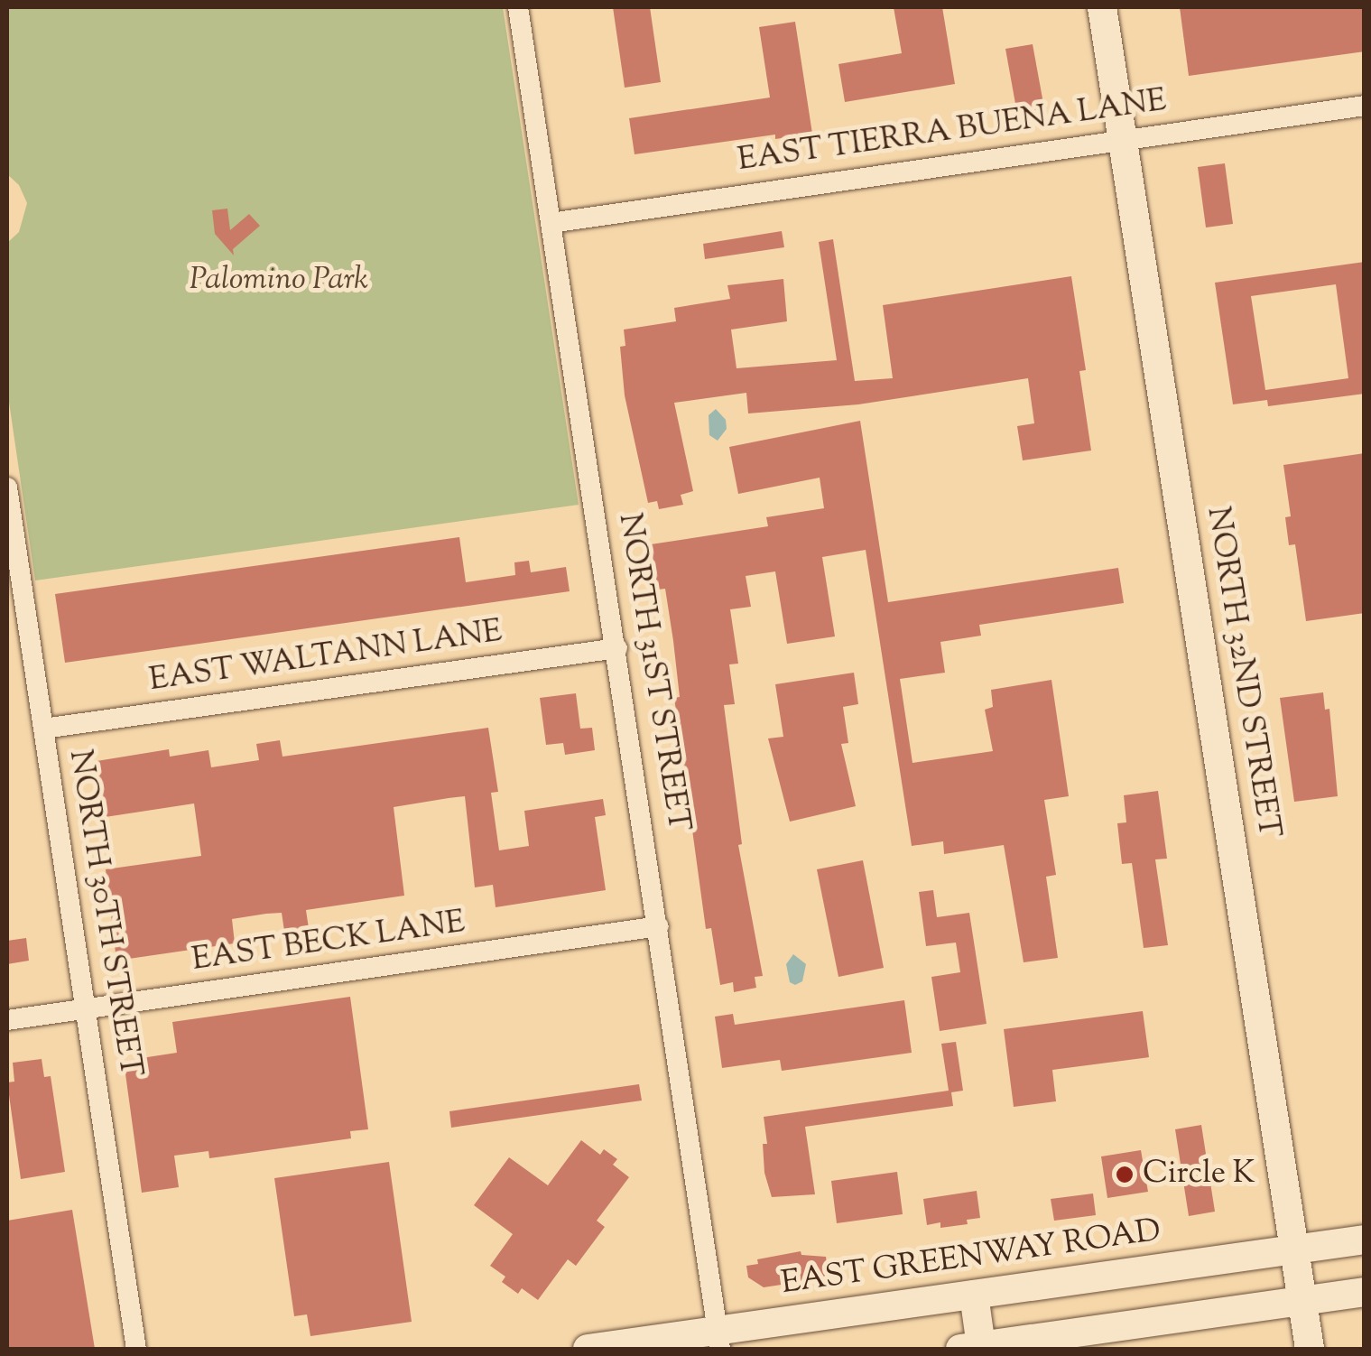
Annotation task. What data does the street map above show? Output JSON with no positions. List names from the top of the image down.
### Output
{
  "streets": {
    "main road": ["NORTH 32ND STREET", "EAST GREENWAY ROAD"],
    "street": [
      "EAST TIERRA BUENA LANE",
      "EAST WALTANN LANE",
      "NORTH 31ST STREET",
      "NORTH 30TH STREET",
      "EAST BECK LANE"
    ]
  },
  "crossings": [
    ["EAST TIERRA BUENA LANE", "NORTH 31ST STREET"],
    ["EAST TIERRA BUENA LANE", "NORTH 32ND STREET"],
    ["EAST WALTANN LANE", "NORTH 31ST STREET"],
    ["EAST WALTANN LANE", "NORTH 30TH STREET"],
    ["NORTH 31ST STREET", "EAST BECK LANE"],
    ["NORTH 31ST STREET", "EAST GREENWAY ROAD"],
    ["NORTH 32ND STREET", "EAST GREENWAY ROAD"],
    ["NORTH 30TH STREET", "EAST BECK LANE"]
  ],
  "parks": ["Palomino Park"],
  "places": ["Circle K"]
}
